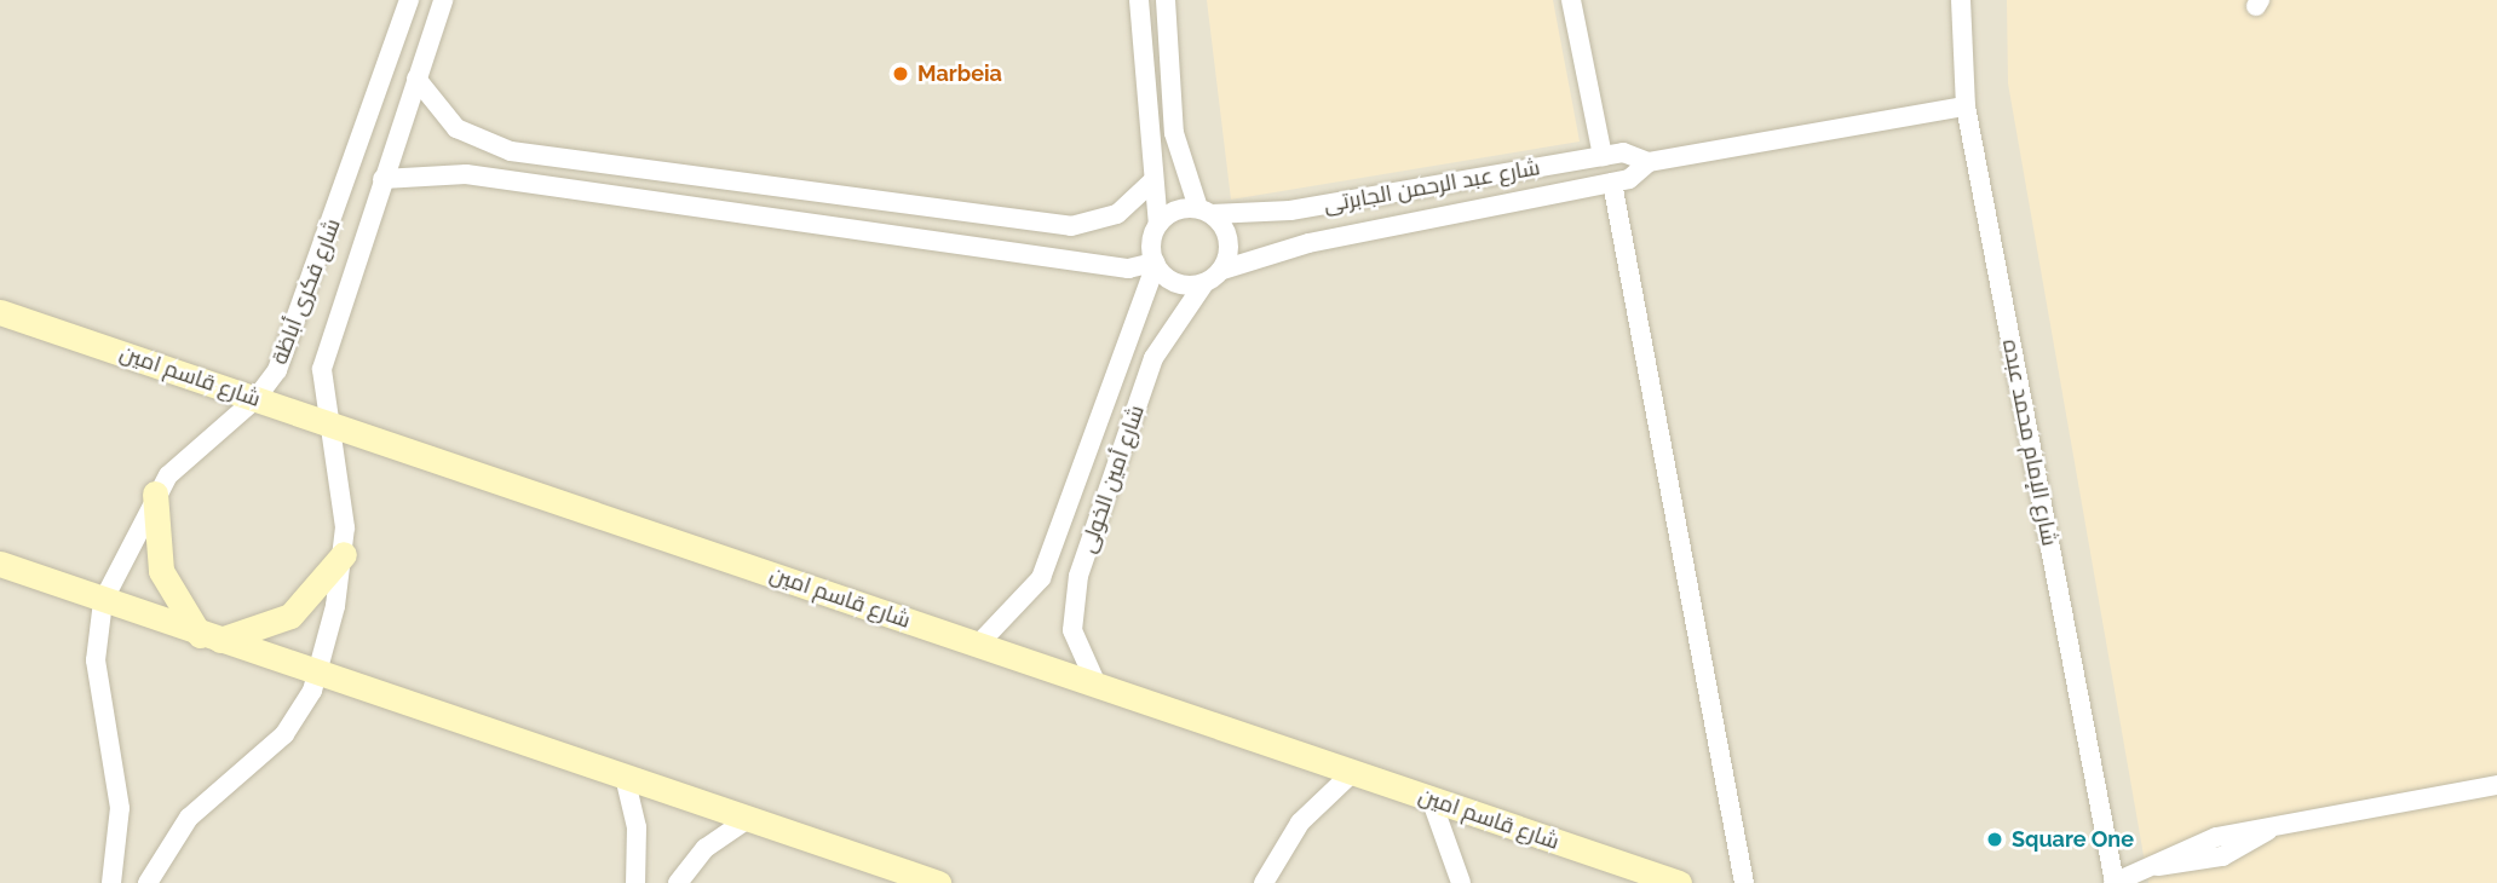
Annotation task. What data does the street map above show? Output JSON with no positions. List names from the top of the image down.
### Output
{
  "streets": {
    "main road": ["شارع قاسم امين"],
    "street": [
      "شارع عبد الرحمن الجابرتى",
      "شارع فكرى أباظة",
      "شارع الإمام محمد عبده",
      "شارع أمين الخولى"
    ]
  },
  "crossings": [
    ["شارع عبد الرحمن الجابرتى", "شارع الإمام محمد عبده"],
    ["شارع عبد الرحمن الجابرتى", "شارع أمين الخولى"],
    ["شارع فكرى أباظة", "شارع قاسم امين"],
    ["شارع قاسم امين", "شارع أمين الخولى"]
  ],
  "places": ["Marbeia", "Square One"]
}
